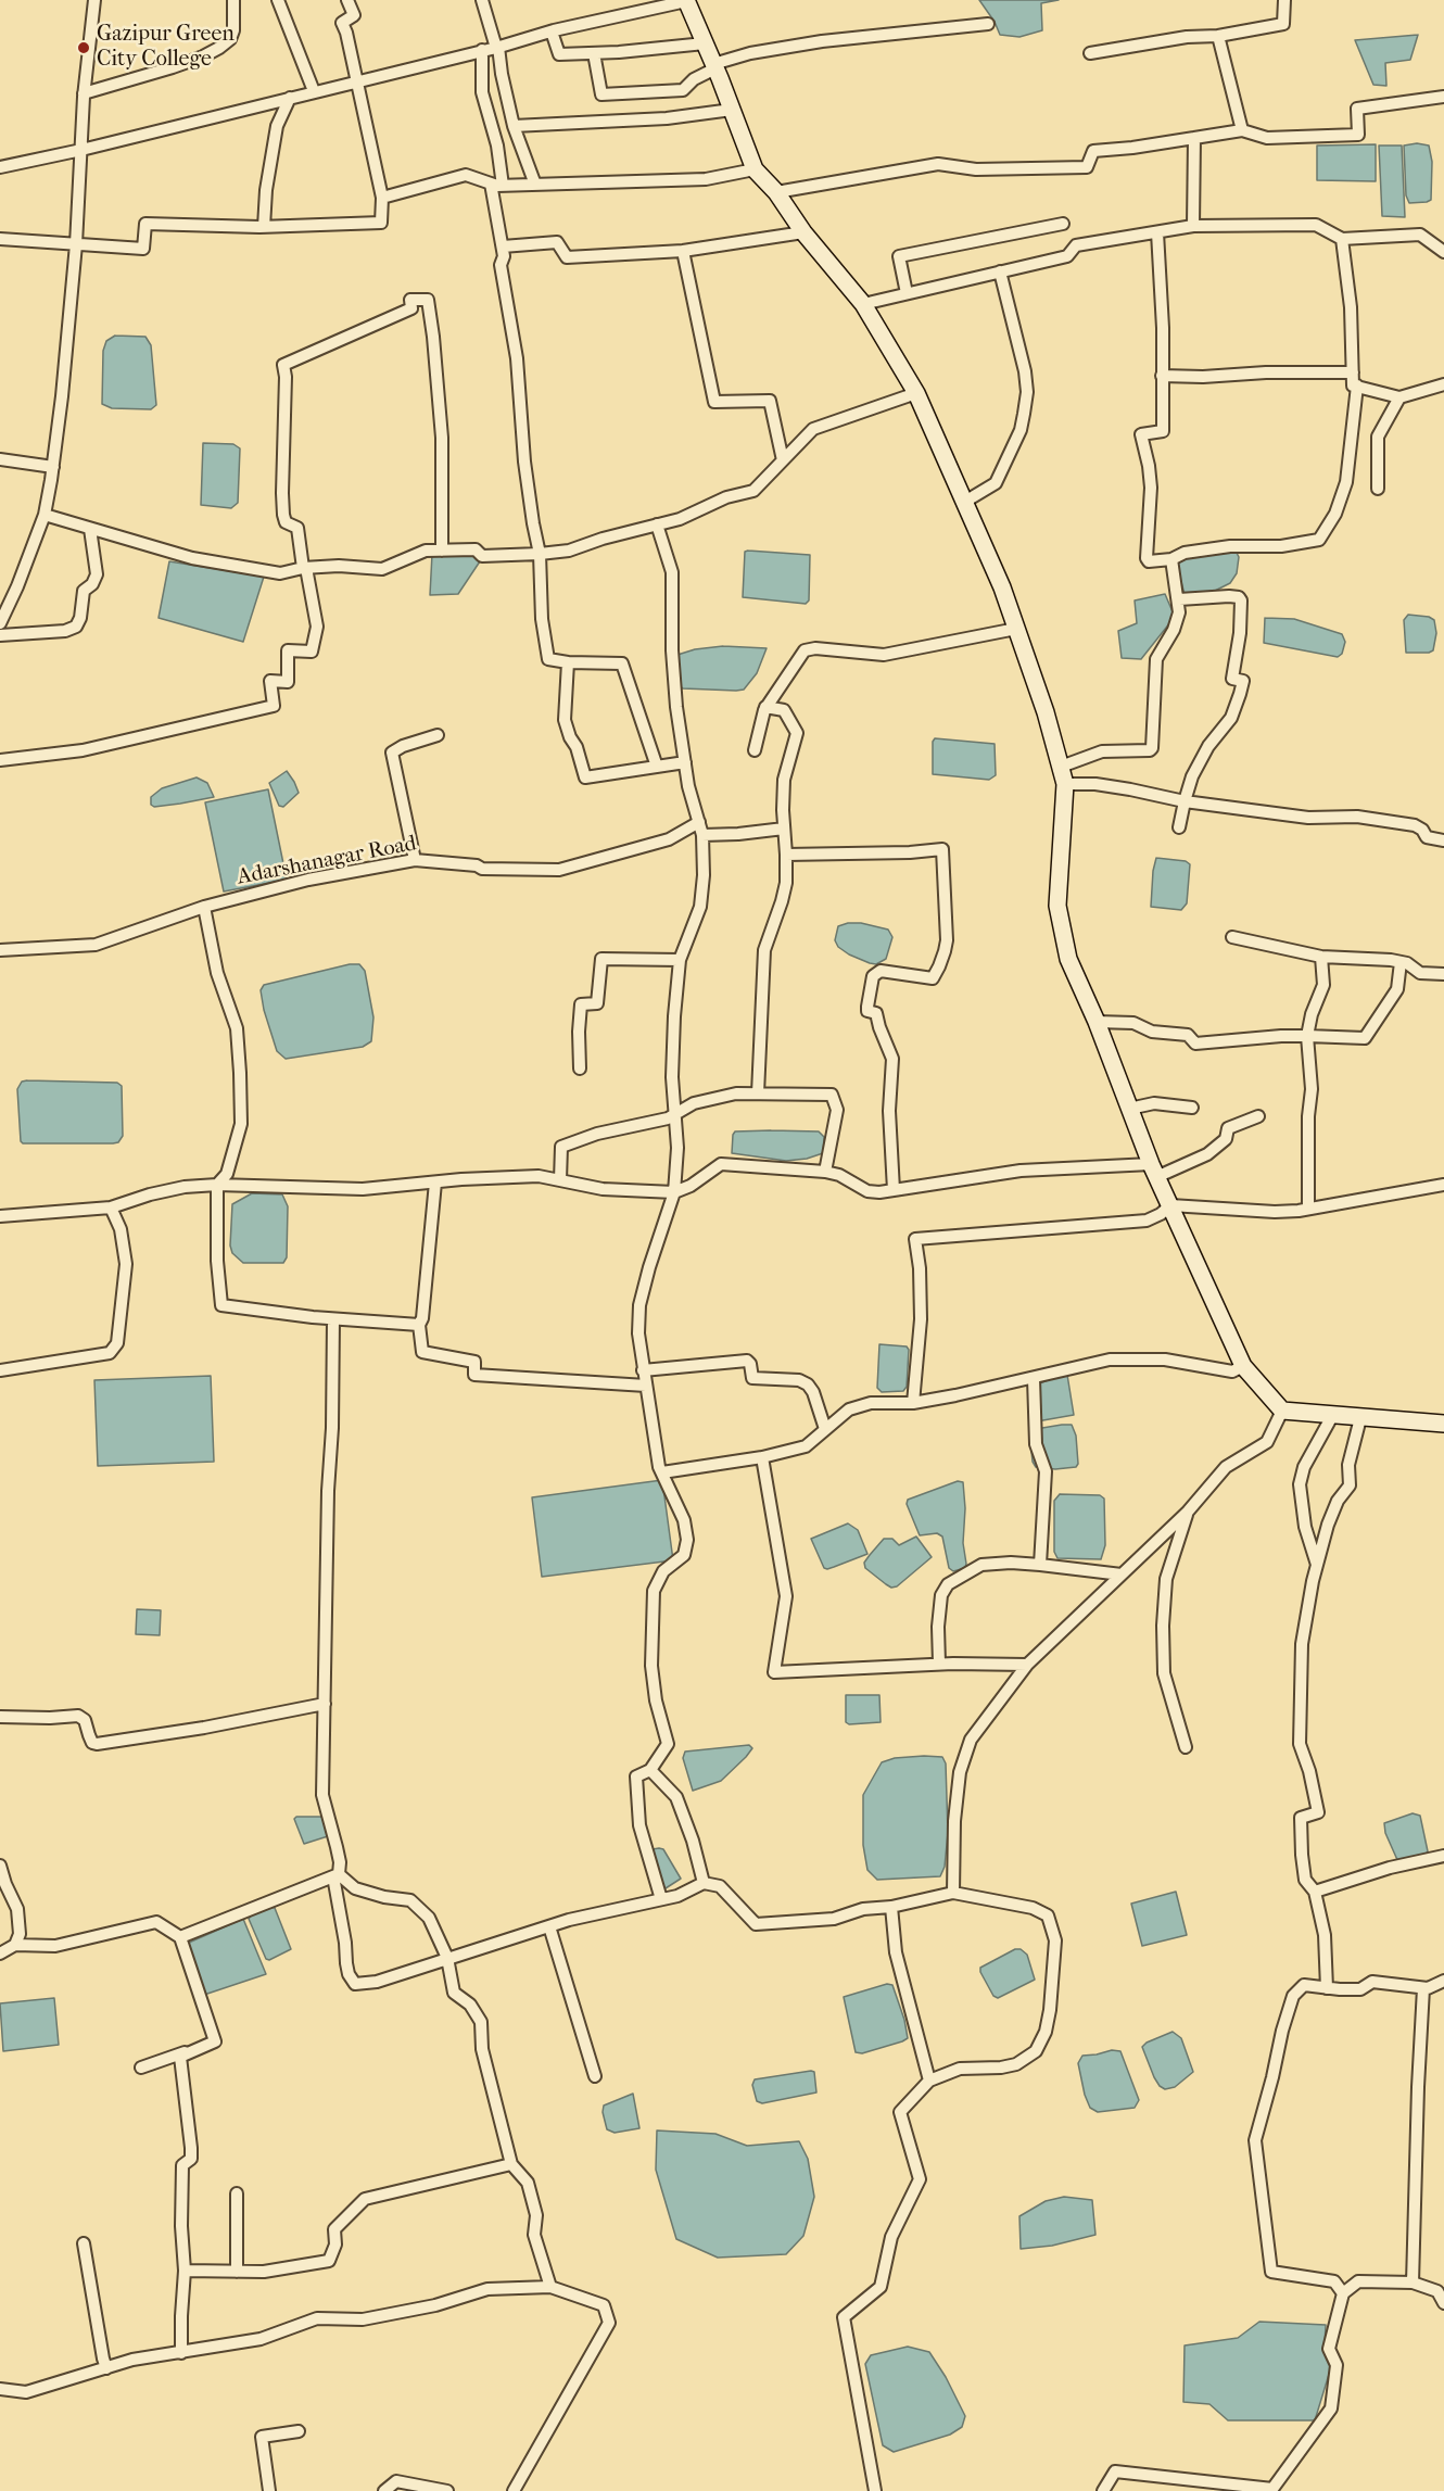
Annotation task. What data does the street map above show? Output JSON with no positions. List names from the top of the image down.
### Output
{
  "streets": {
    "street": ["Adarshanagar Road"]
  },
  "places": ["Gazipur Green City College"]
}
